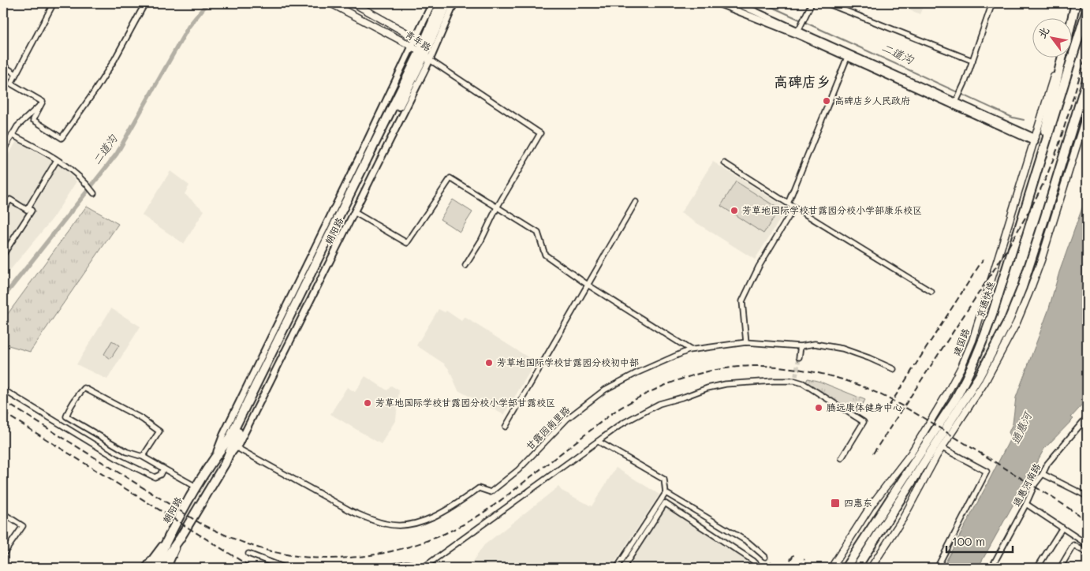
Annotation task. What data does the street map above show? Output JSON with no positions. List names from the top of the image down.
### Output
{
  "streets": {
    "highway": ["朝阳路", "京通快速"],
    "main road": ["青年路", "建国路"],
    "street": ["甘露园南里路", "通惠河南路"]
  },
  "crossings": [
    ["青年路", "朝阳路"],
    ["朝阳路", "甘露园南里路"]
  ],
  "districts": ["高碑店乡"],
  "water": ["二道沟", "通惠河"],
  "places": {
    "other": [
      "高碑店乡人民政府",
      "芳草地国际学校甘露园分校小学部康乐校区",
      "芳草地国际学校甘露园分校初中部",
      "芳草地国际学校甘露园分校小学部甘露校区",
      "腾远康体健身中心"
    ],
    "transit": ["四惠东"]
  },
  "scale_bar": "100 m",
  "north": "top left"
}
